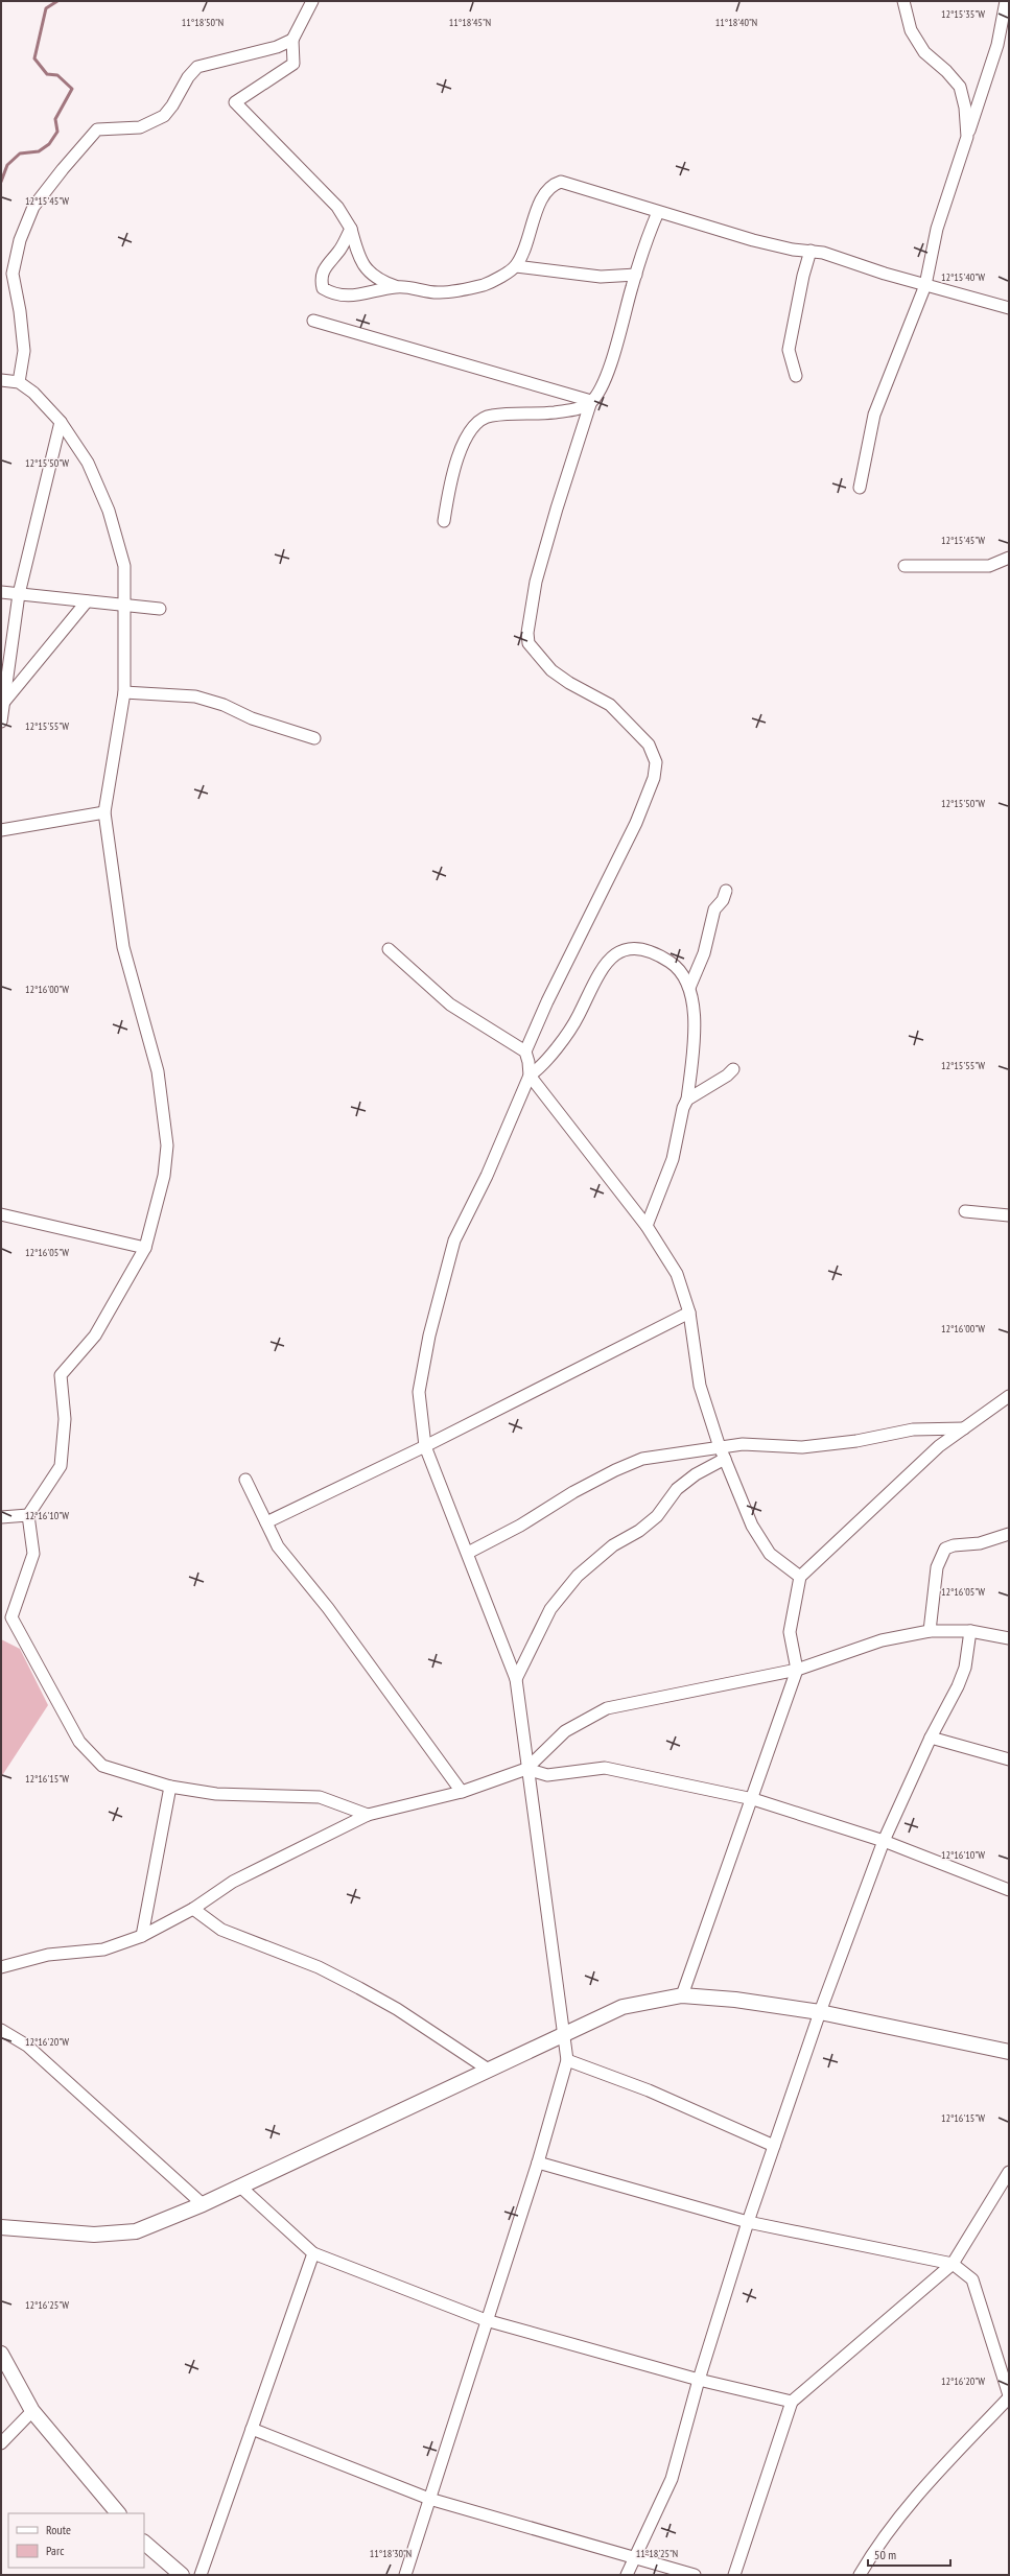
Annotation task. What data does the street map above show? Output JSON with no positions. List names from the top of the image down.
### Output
{
  "legend": ["Route", "Parc"],
  "scale_bar": "50 m",
  "coordinates": [
    "12°15'35\"W",
    "11°18'50\"N",
    "11°18'45\"N",
    "11°18'40\"N",
    "12°15'45\"W",
    "12°15'40\"W",
    "12°15'50\"W",
    "12°15'55\"W",
    "12°16'00\"W",
    "12°16'05\"W",
    "12°16'10\"W",
    "12°16'15\"W",
    "12°16'20\"W",
    "12°16'25\"W",
    "11°18'30\"N",
    "11°18'25\"N"
  ]
}
